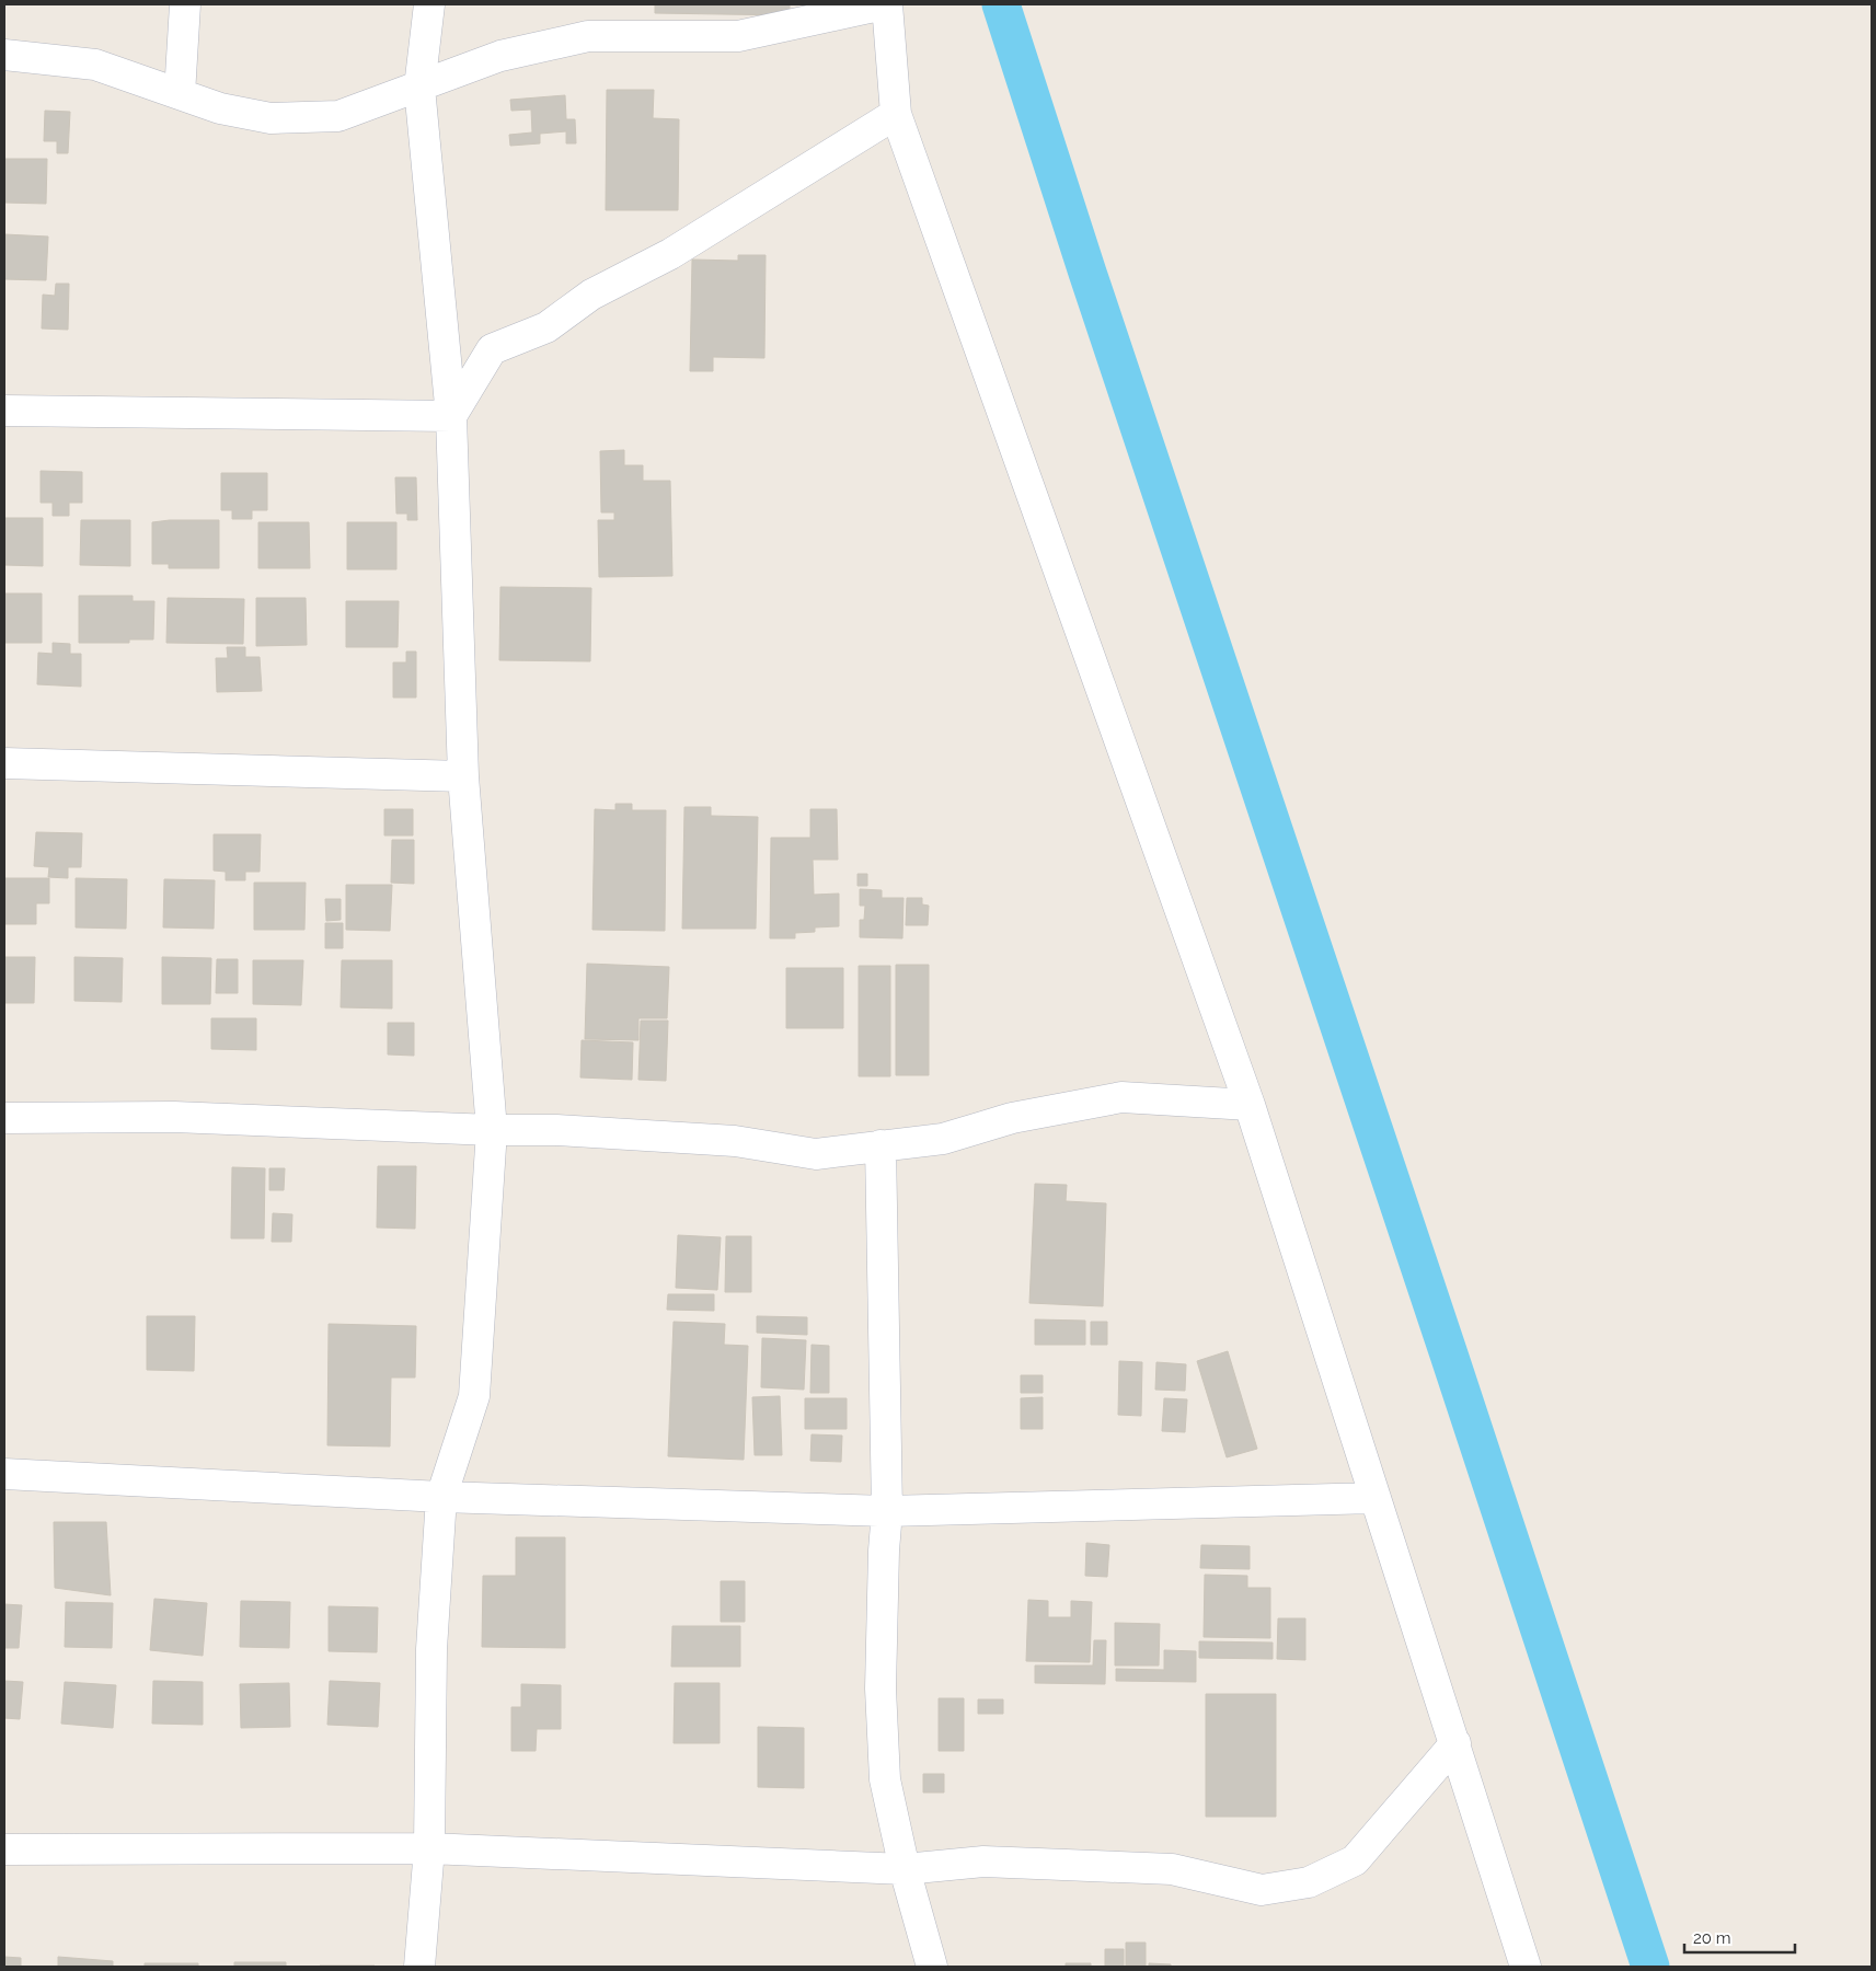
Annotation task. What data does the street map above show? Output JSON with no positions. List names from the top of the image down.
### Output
{
  "scale_bar": "20 m"
}
